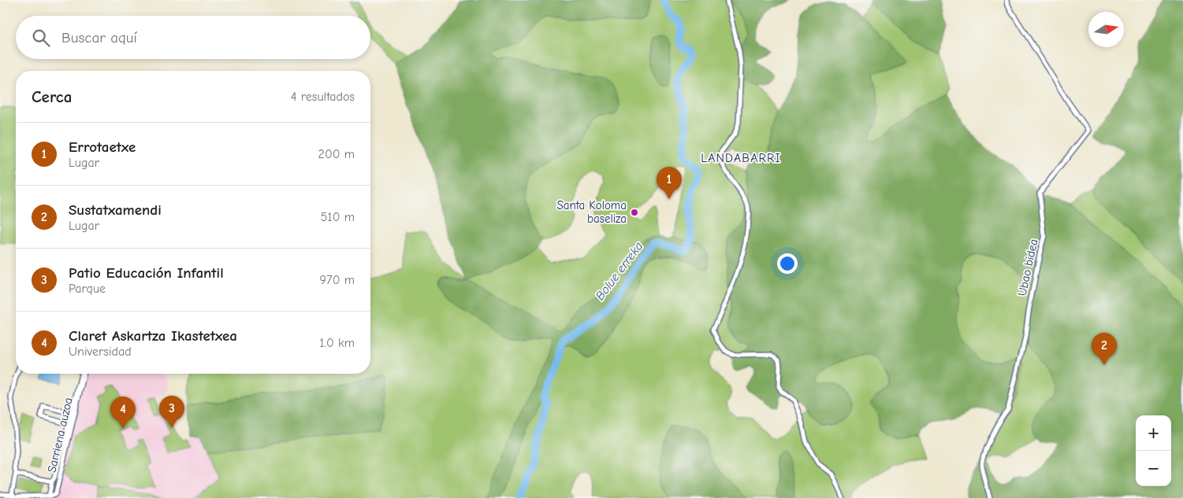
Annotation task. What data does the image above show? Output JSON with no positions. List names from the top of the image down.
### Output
{
  "streets": {
    "street": ["Ubao bidea", "Sarriena auzoa"]
  },
  "districts": ["LANDABARRI"],
  "water": ["Bolue erreka"],
  "places": ["Santa Koloma baseliza"],
  "north": "right",
  "page": {
    "search": "Buscar aquí",
    "heading": ["Cerca", "4 resultados"],
    "list": [
      {
        "mark": "1",
        "name": "Errotaetxe",
        "note": "Lugar",
        "value": "200 m"
      },
      {
        "mark": "2",
        "name": "Sustatxamendi",
        "note": "Lugar",
        "value": "510 m"
      },
      {
        "mark": "3",
        "name": "Patio Educación Infantil",
        "note": "Parque",
        "value": "970 m"
      },
      {
        "mark": "4",
        "name": "Claret Askartza Ikastetxea",
        "note": "Universidad",
        "value": "1.0 km"
      }
    ],
    "pins": [
      "1",
      "2",
      "3",
      "4"
    ],
    "map_buttons": ["+", "−"]
  }
}
